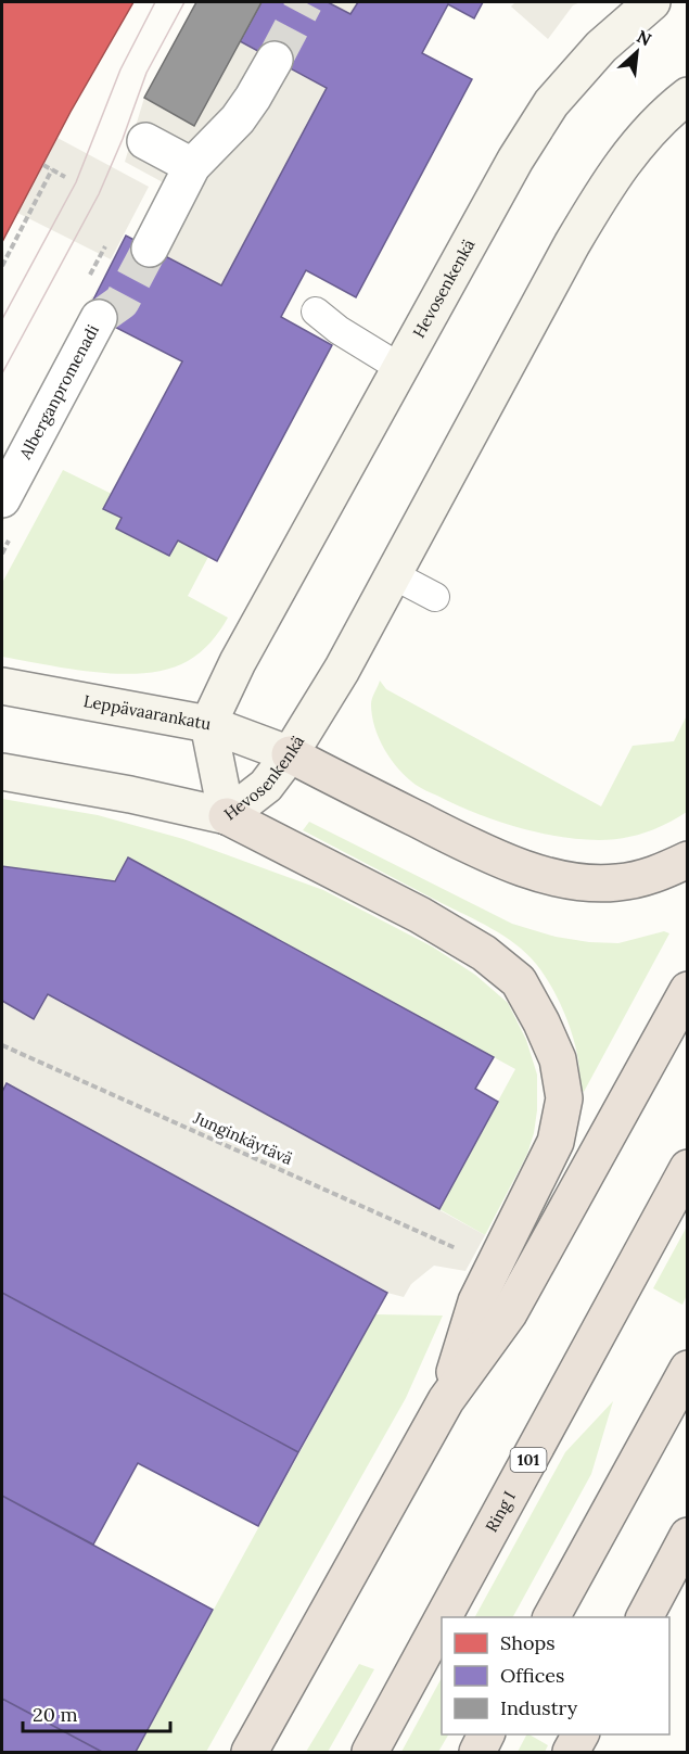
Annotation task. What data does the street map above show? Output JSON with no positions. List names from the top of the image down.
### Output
{
  "streets": {
    "highway": ["101", "Ring I"],
    "main road": ["Hevosenkenkä", "Leppävaarankatu"],
    "street": ["Alberganpromenadi"],
    "path": ["Junginkäytävä"]
  },
  "crossings": [
    ["Hevosenkenkä", "Leppävaarankatu"]
  ],
  "legend": ["Shops", "Offices", "Industry"],
  "scale_bar": "20 m",
  "north": "top right"
}
